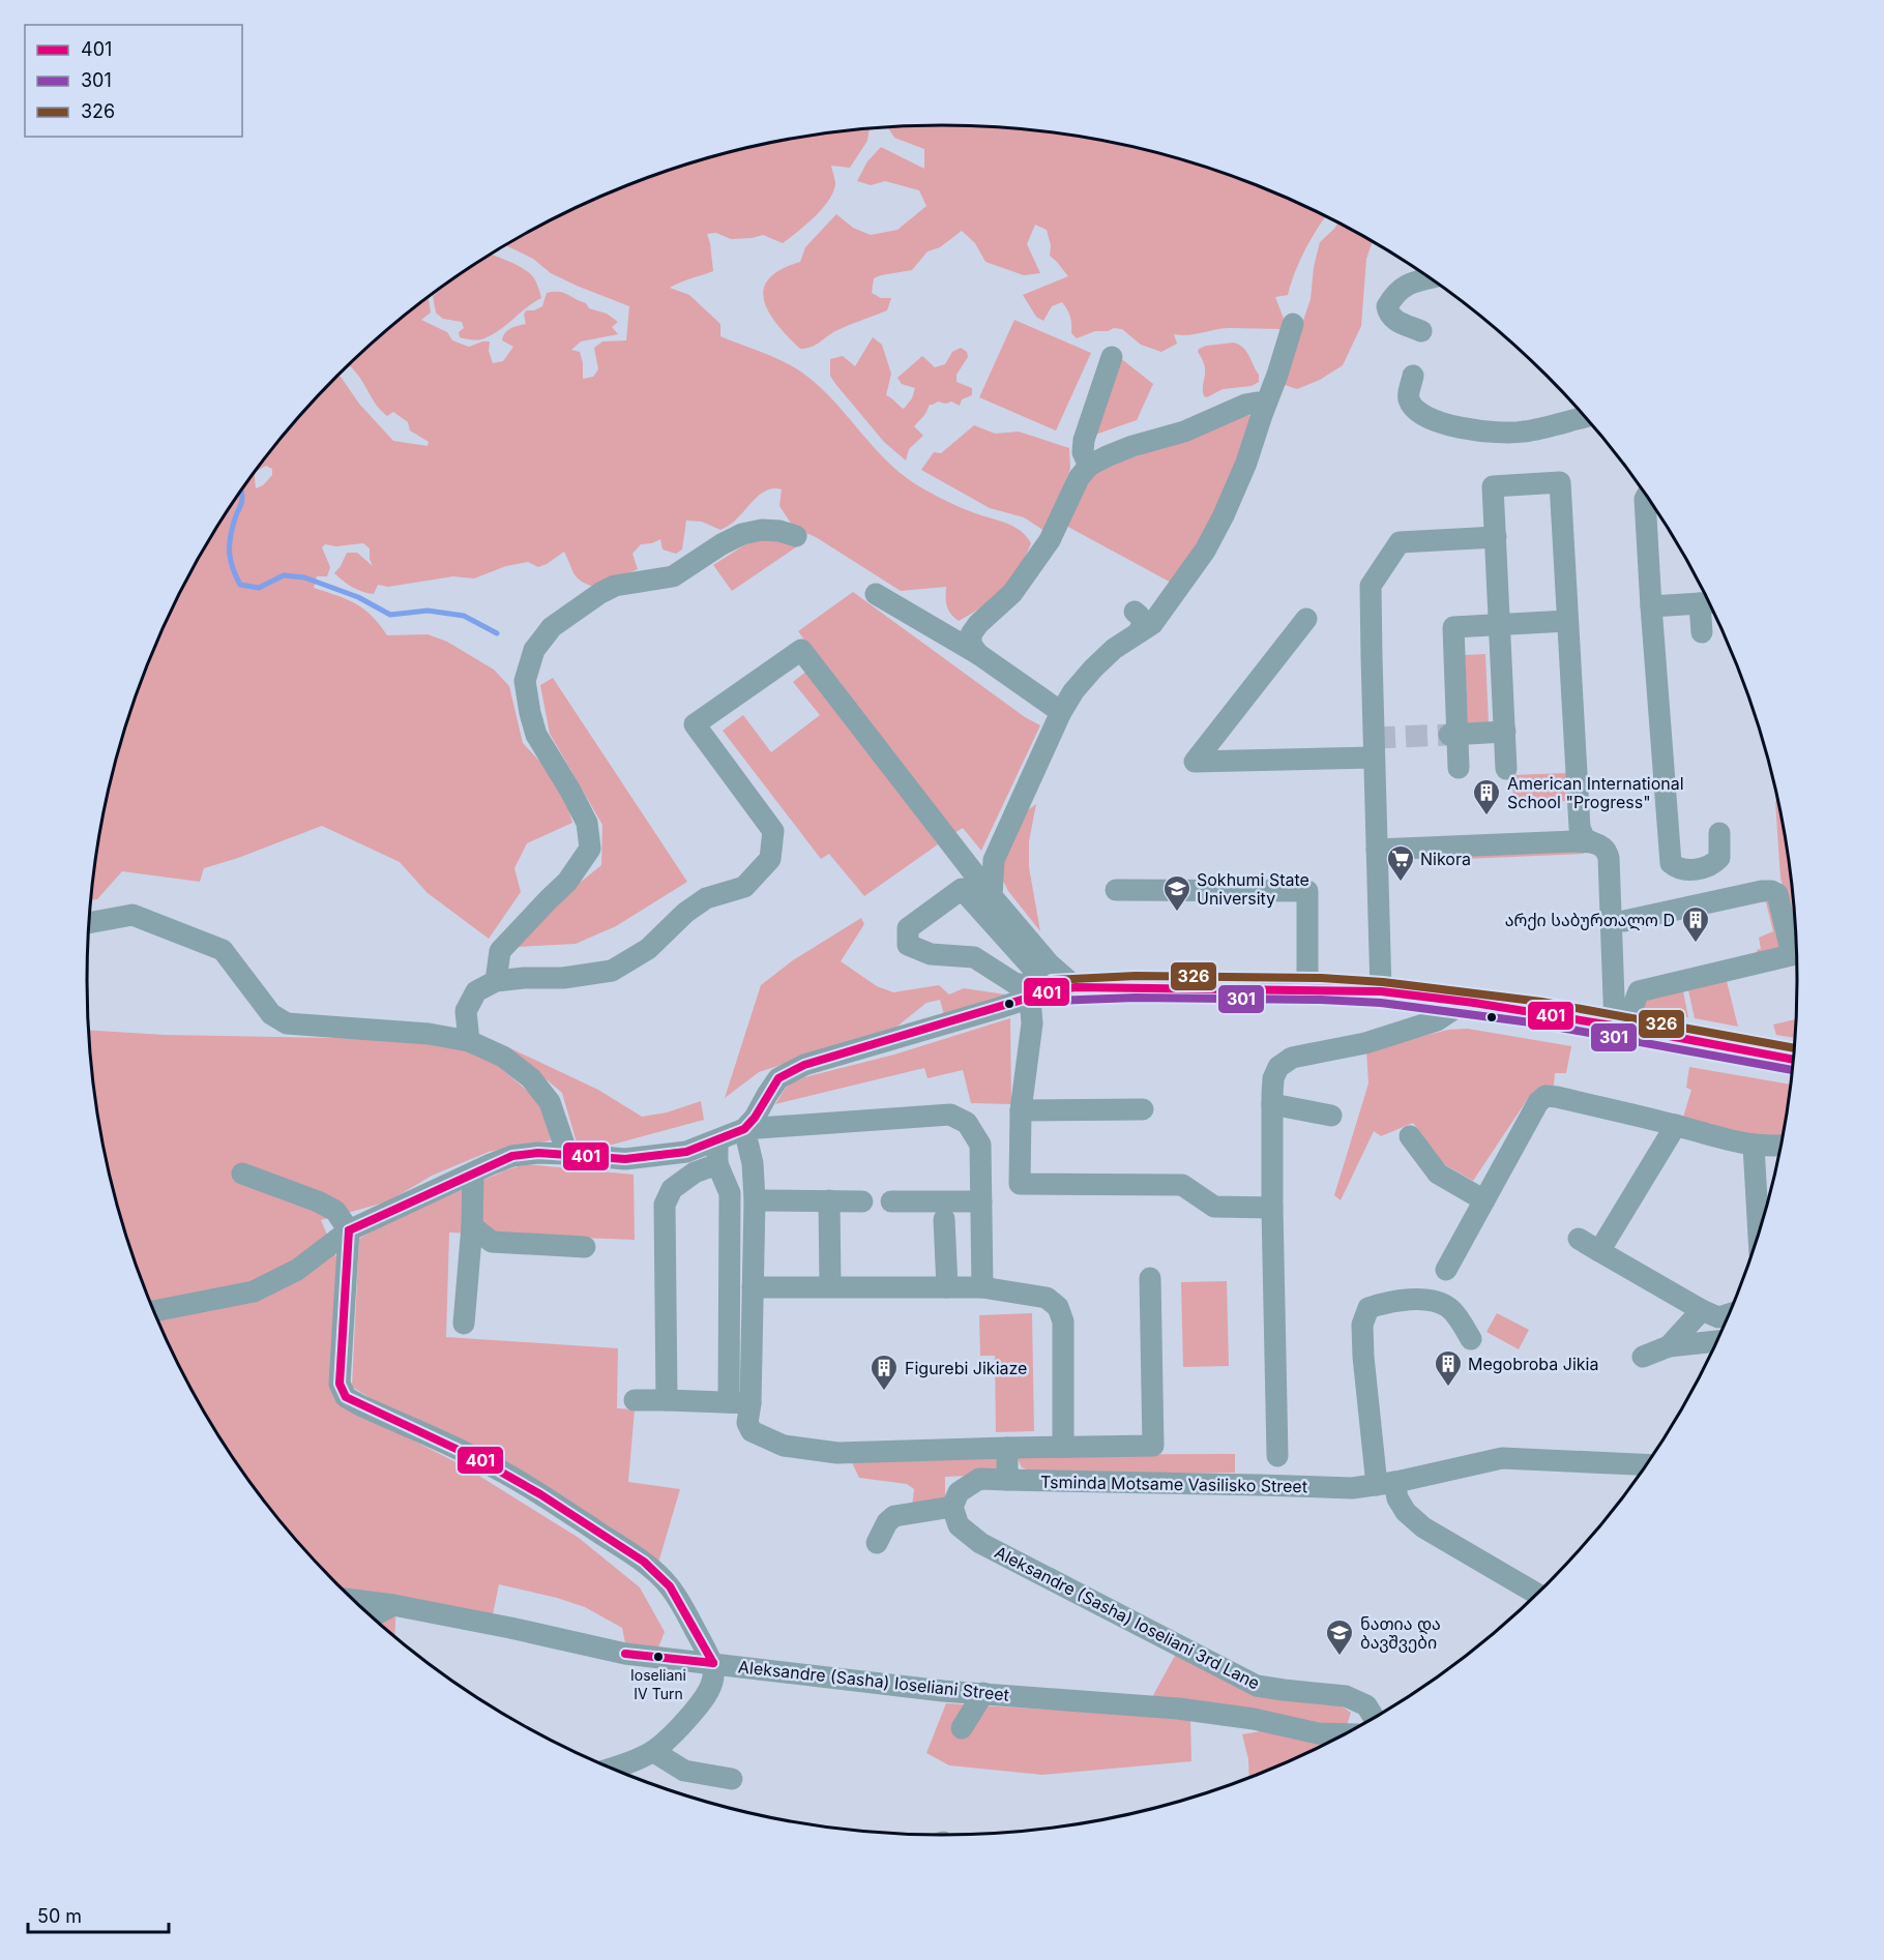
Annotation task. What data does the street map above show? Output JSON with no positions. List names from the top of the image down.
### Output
{
  "streets": {
    "street": ["Tsminda Motsame Vasilisko Street", "Aleksandre (Sasha) Ioseliani 3rd Lane", "Aleksandre (Sasha) Ioseliani Street"]
  },
  "places": {
    "building": [
      "American International School \"Progress\"",
      "არქი საბურთალო D",
      "Megobroba Jikia",
      "Figurebi Jikiaze"
    ],
    "supermarket": ["Nikora"],
    "school or university": ["Sokhumi State University", "ნათია და ბავშვები"],
    "other": ["Ioseliani IV Turn"]
  },
  "lines": ["transit line 326", "transit line 401", "transit line 301"],
  "legend": ["401", "301", "326"],
  "scale_bar": "50 m"
}
